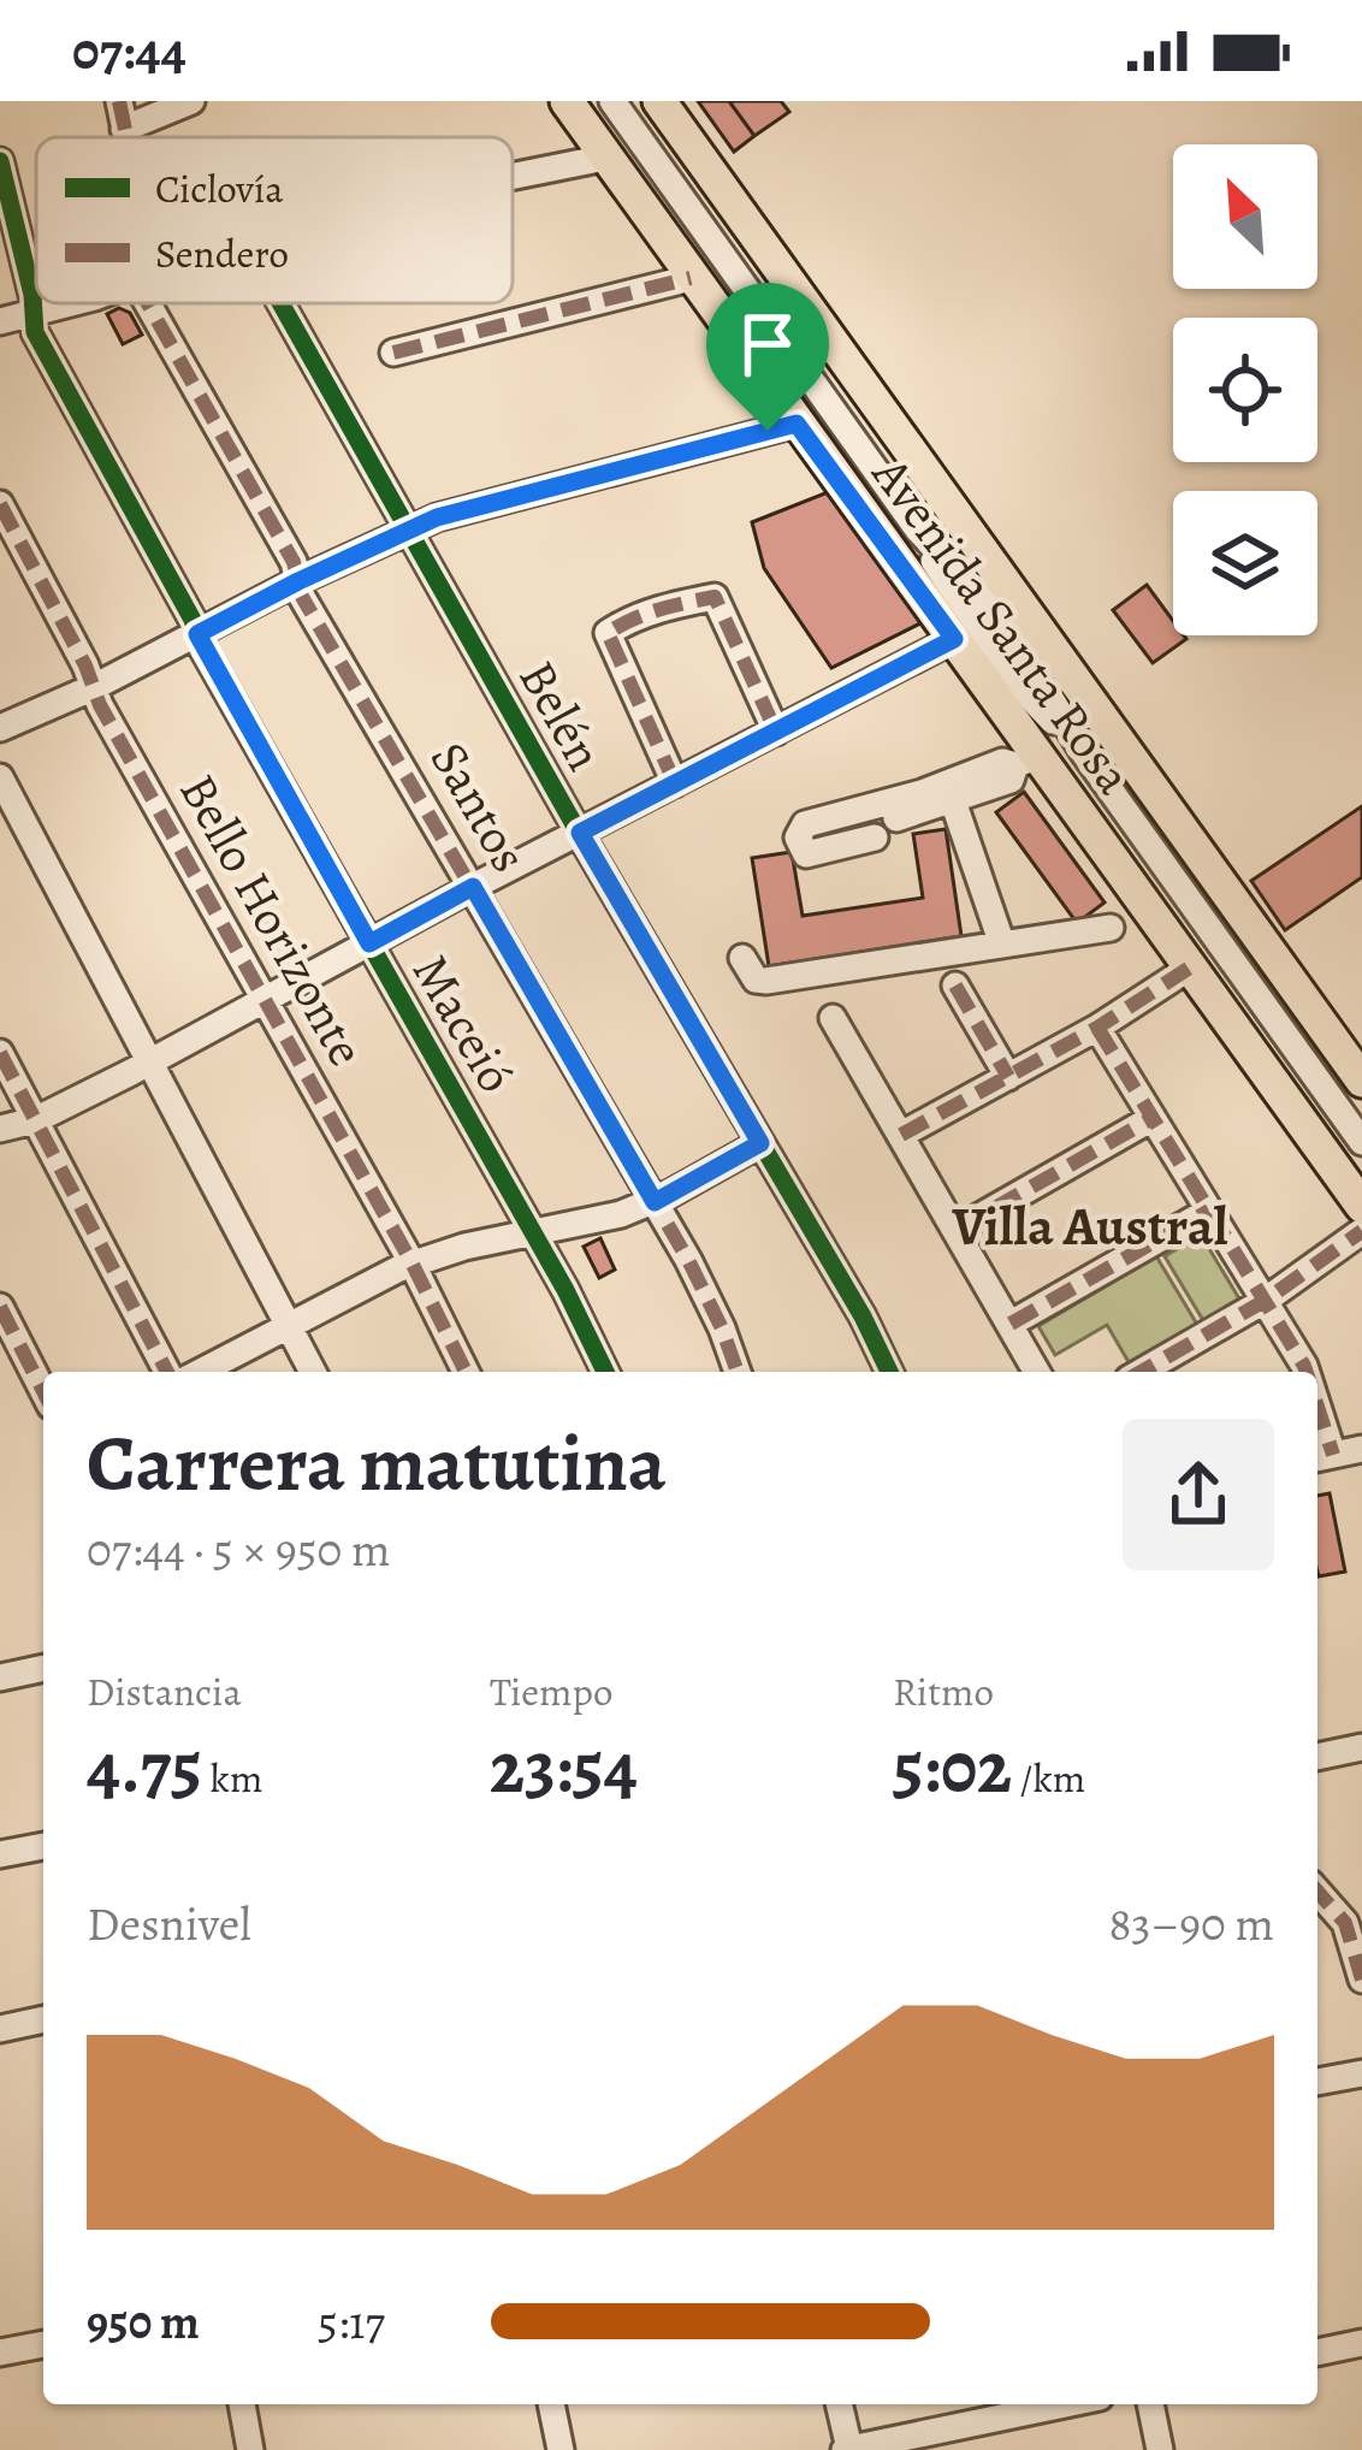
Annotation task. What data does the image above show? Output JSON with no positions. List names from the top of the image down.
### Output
{
  "streets": {
    "main road": ["Avenida Santa Rosa"],
    "street": [
      "Belén",
      "Santos",
      "Bello Horizonte",
      "Maceió"
    ]
  },
  "districts": ["Villa Austral"],
  "legend": ["Ciclovía", "Sendero"],
  "north": "top left",
  "page": {
    "status": "07:44",
    "heading": ["Carrera matutina", "07:44 · 5 × 950 m"],
    "stats": [
      ["Distancia", "4.75 km"],
      ["Tiempo", "23:54"],
      ["Ritmo", "5:02 /km"]
    ],
    "chart": ["Desnivel", "83–90 m"],
    "list": [
      {
        "name": "950 m",
        "note": "5:17"
      }
    ]
  }
}
